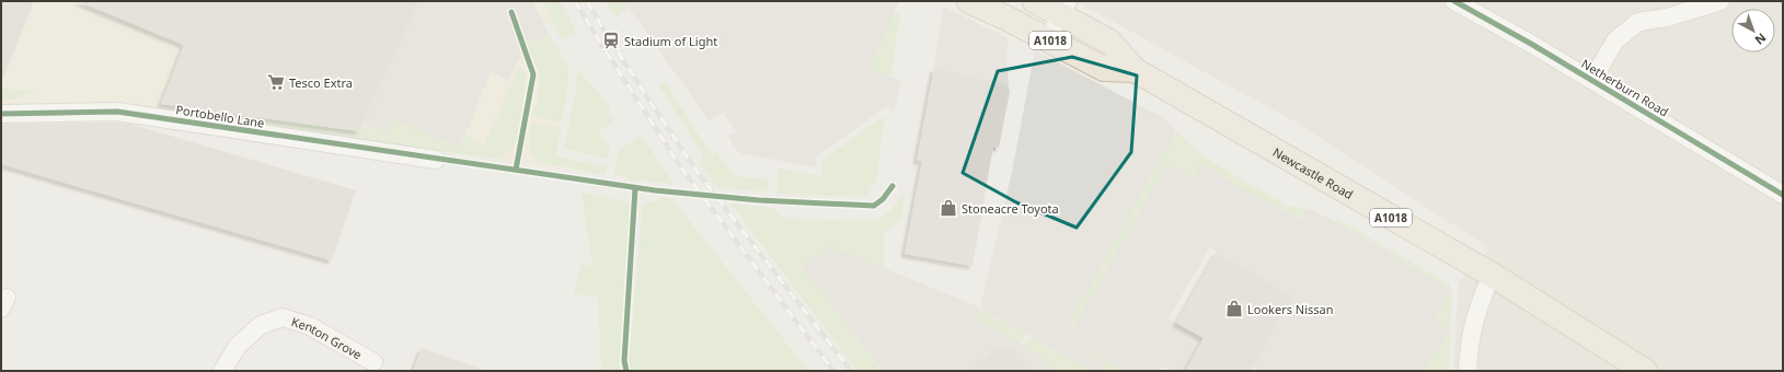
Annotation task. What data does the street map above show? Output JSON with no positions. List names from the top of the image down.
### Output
{
  "streets": {
    "highway": ["A1018", "Newcastle Road"],
    "street": ["Netherburn Road", "Portobello Lane", "Kenton Grove"]
  },
  "crossings": [
    ["A1018", "Newcastle Road"]
  ],
  "places": {
    "station": ["Stadium of Light"],
    "supermarket": ["Tesco Extra"],
    "shop": ["Stoneacre Toyota", "Lookers Nissan"]
  },
  "north": "bottom right"
}
